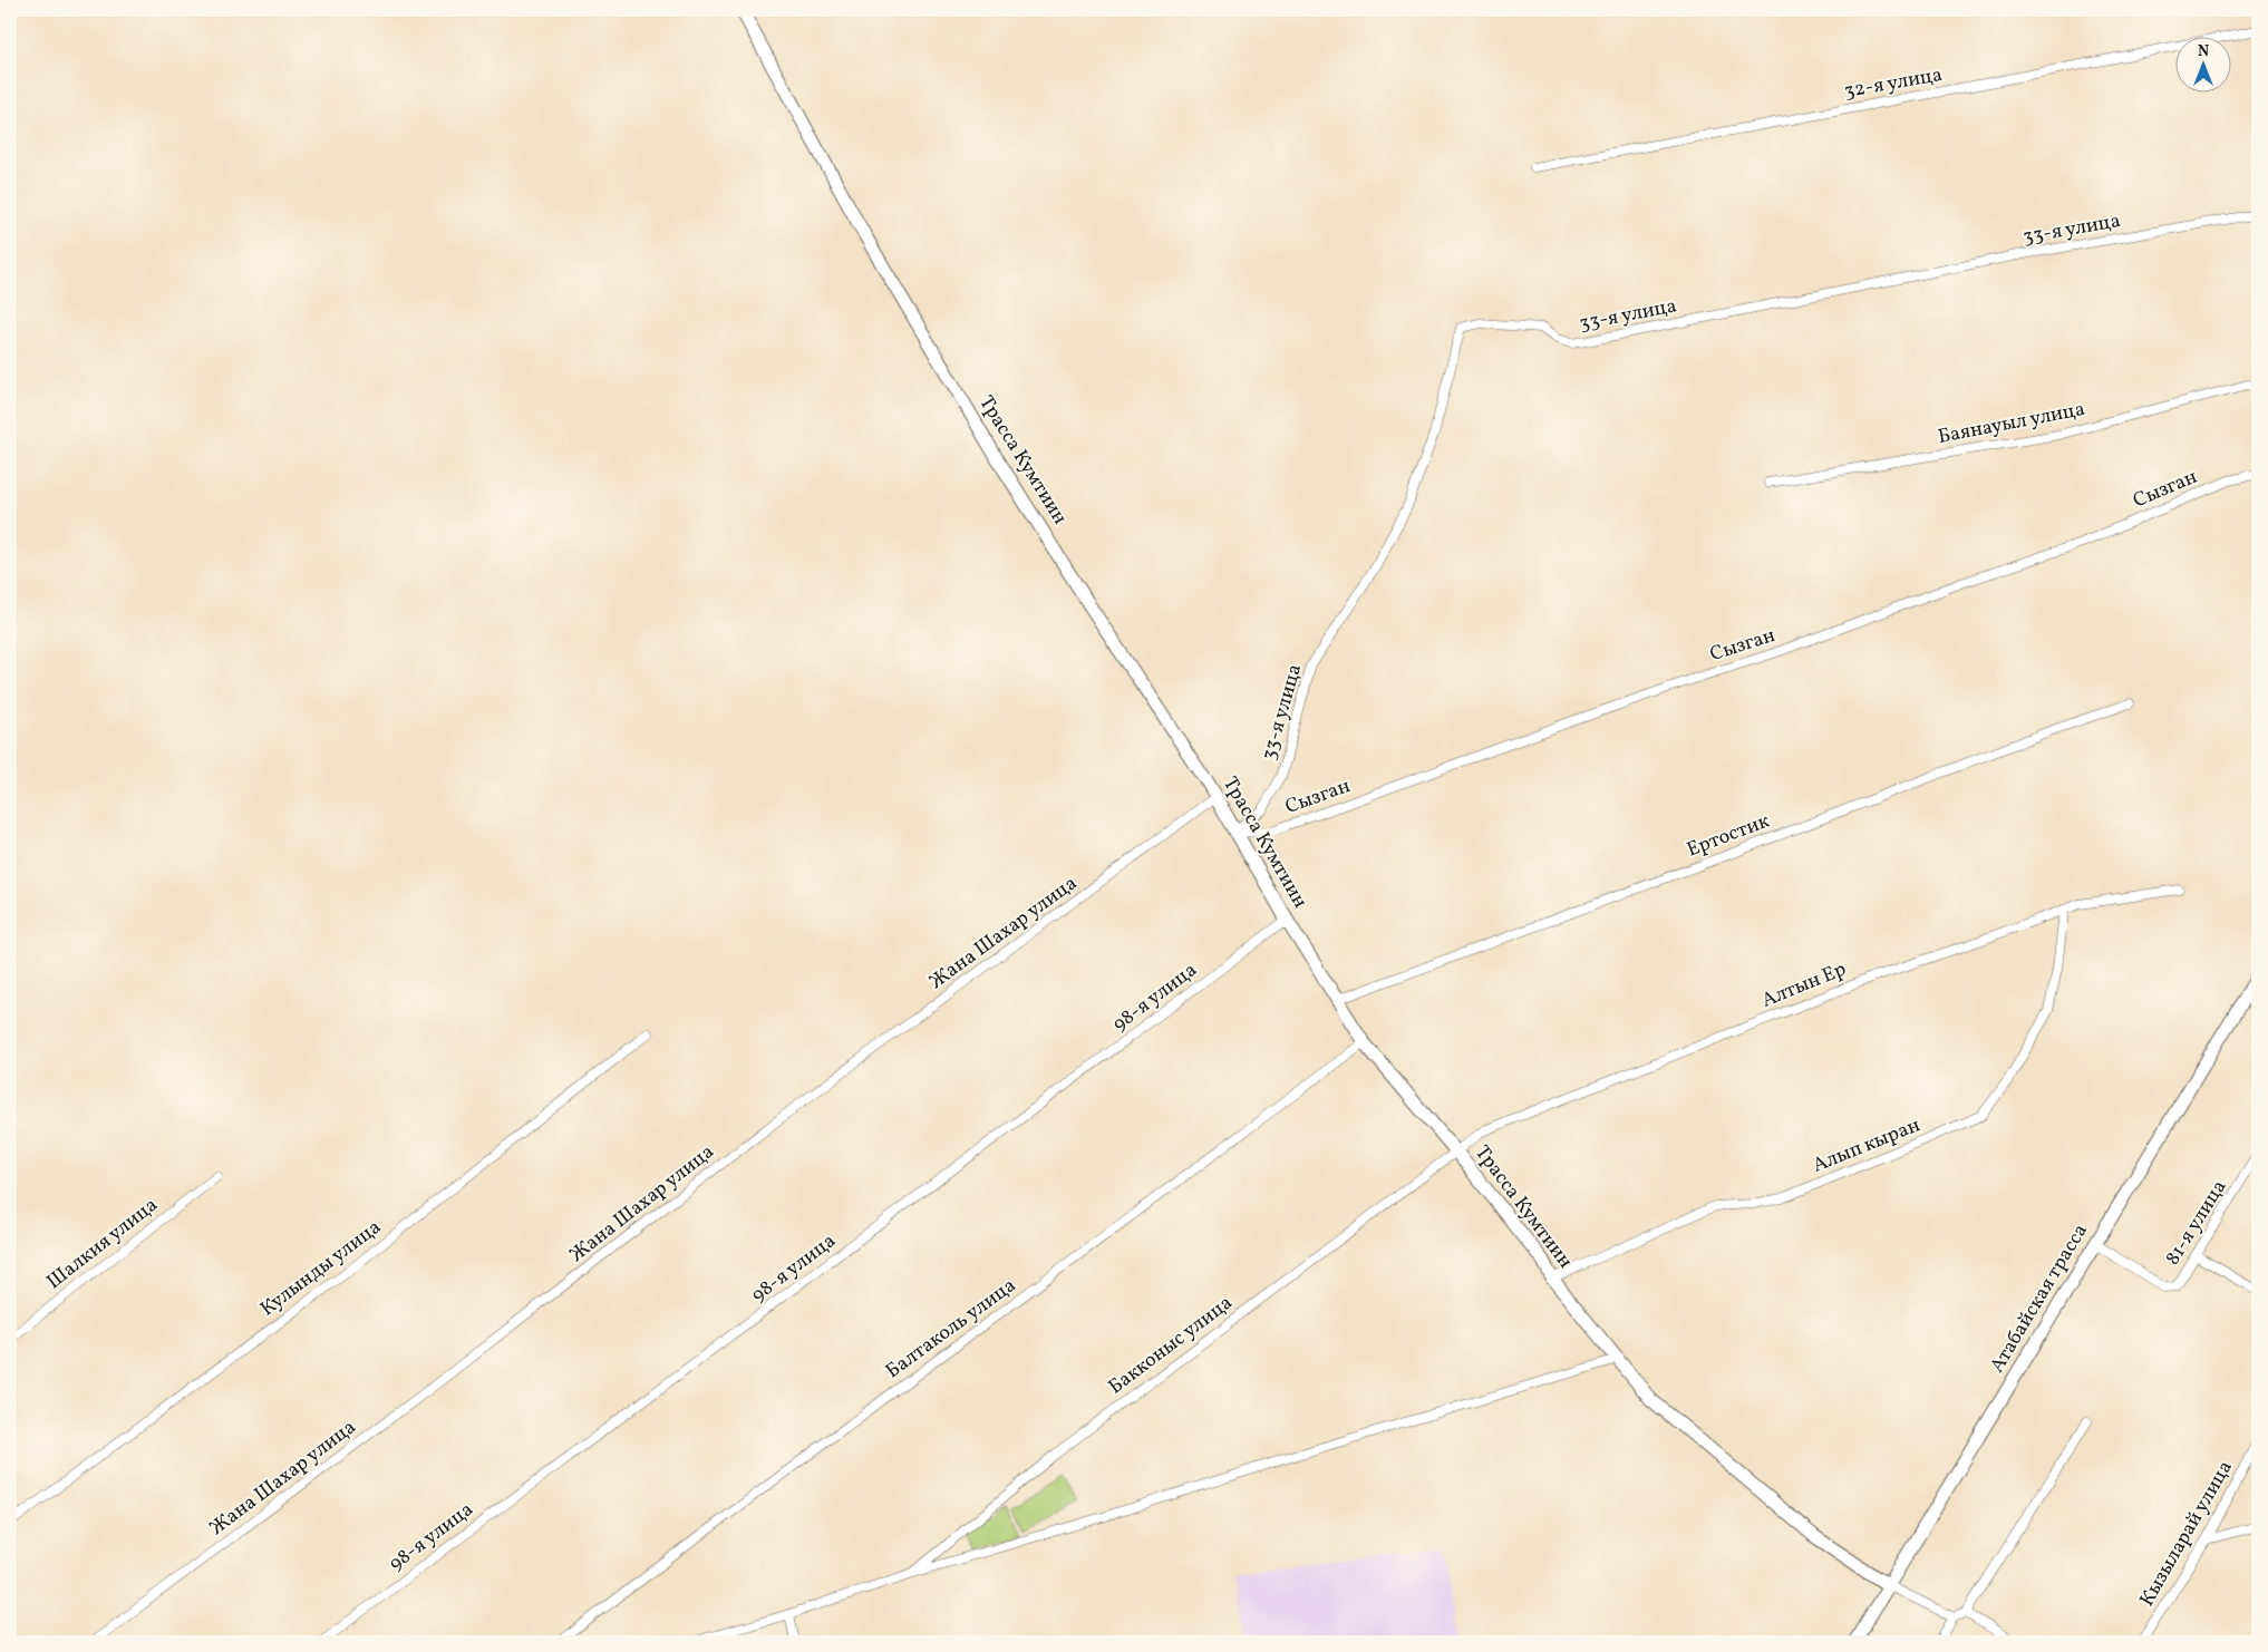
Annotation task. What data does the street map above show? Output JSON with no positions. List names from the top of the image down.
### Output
{
  "streets": {
    "street": [
      "32-я улица",
      "33-я улица",
      "Баянауыл улица",
      "Трасса Кумтиин",
      "Сызган",
      "Ертостик",
      "Жана Шахар улица",
      "Алтын Ер",
      "98-я улица",
      "Алып кыран",
      "81-я улица",
      "Шалкия улица",
      "Кулынды улица",
      "Атабайская трасса",
      "Балтаколь улица",
      "Бакконыс улица",
      "Кызыларай улица"
    ]
  },
  "crossings": [
    ["33-я улица", "Трасса Кумтиин"],
    ["33-я улица", "Сызган"],
    ["Трасса Кумтиин", "Сызган"],
    ["Трасса Кумтиин", "Ертостик"],
    ["Трасса Кумтиин", "Жана Шахар улица"],
    ["Трасса Кумтиин", "Алтын Ер"],
    ["Трасса Кумтиин", "98-я улица"],
    ["Трасса Кумтиин", "Алып кыран"],
    ["Трасса Кумтиин", "Атабайская трасса"],
    ["Трасса Кумтиин", "Балтаколь улица"],
    ["Трасса Кумтиин", "Бакконыс улица"],
    ["Алтын Ер", "Алып кыран"],
    ["Алтын Ер", "Бакконыс улица"],
    ["81-я улица", "Атабайская трасса"]
  ],
  "north": "top"
}
